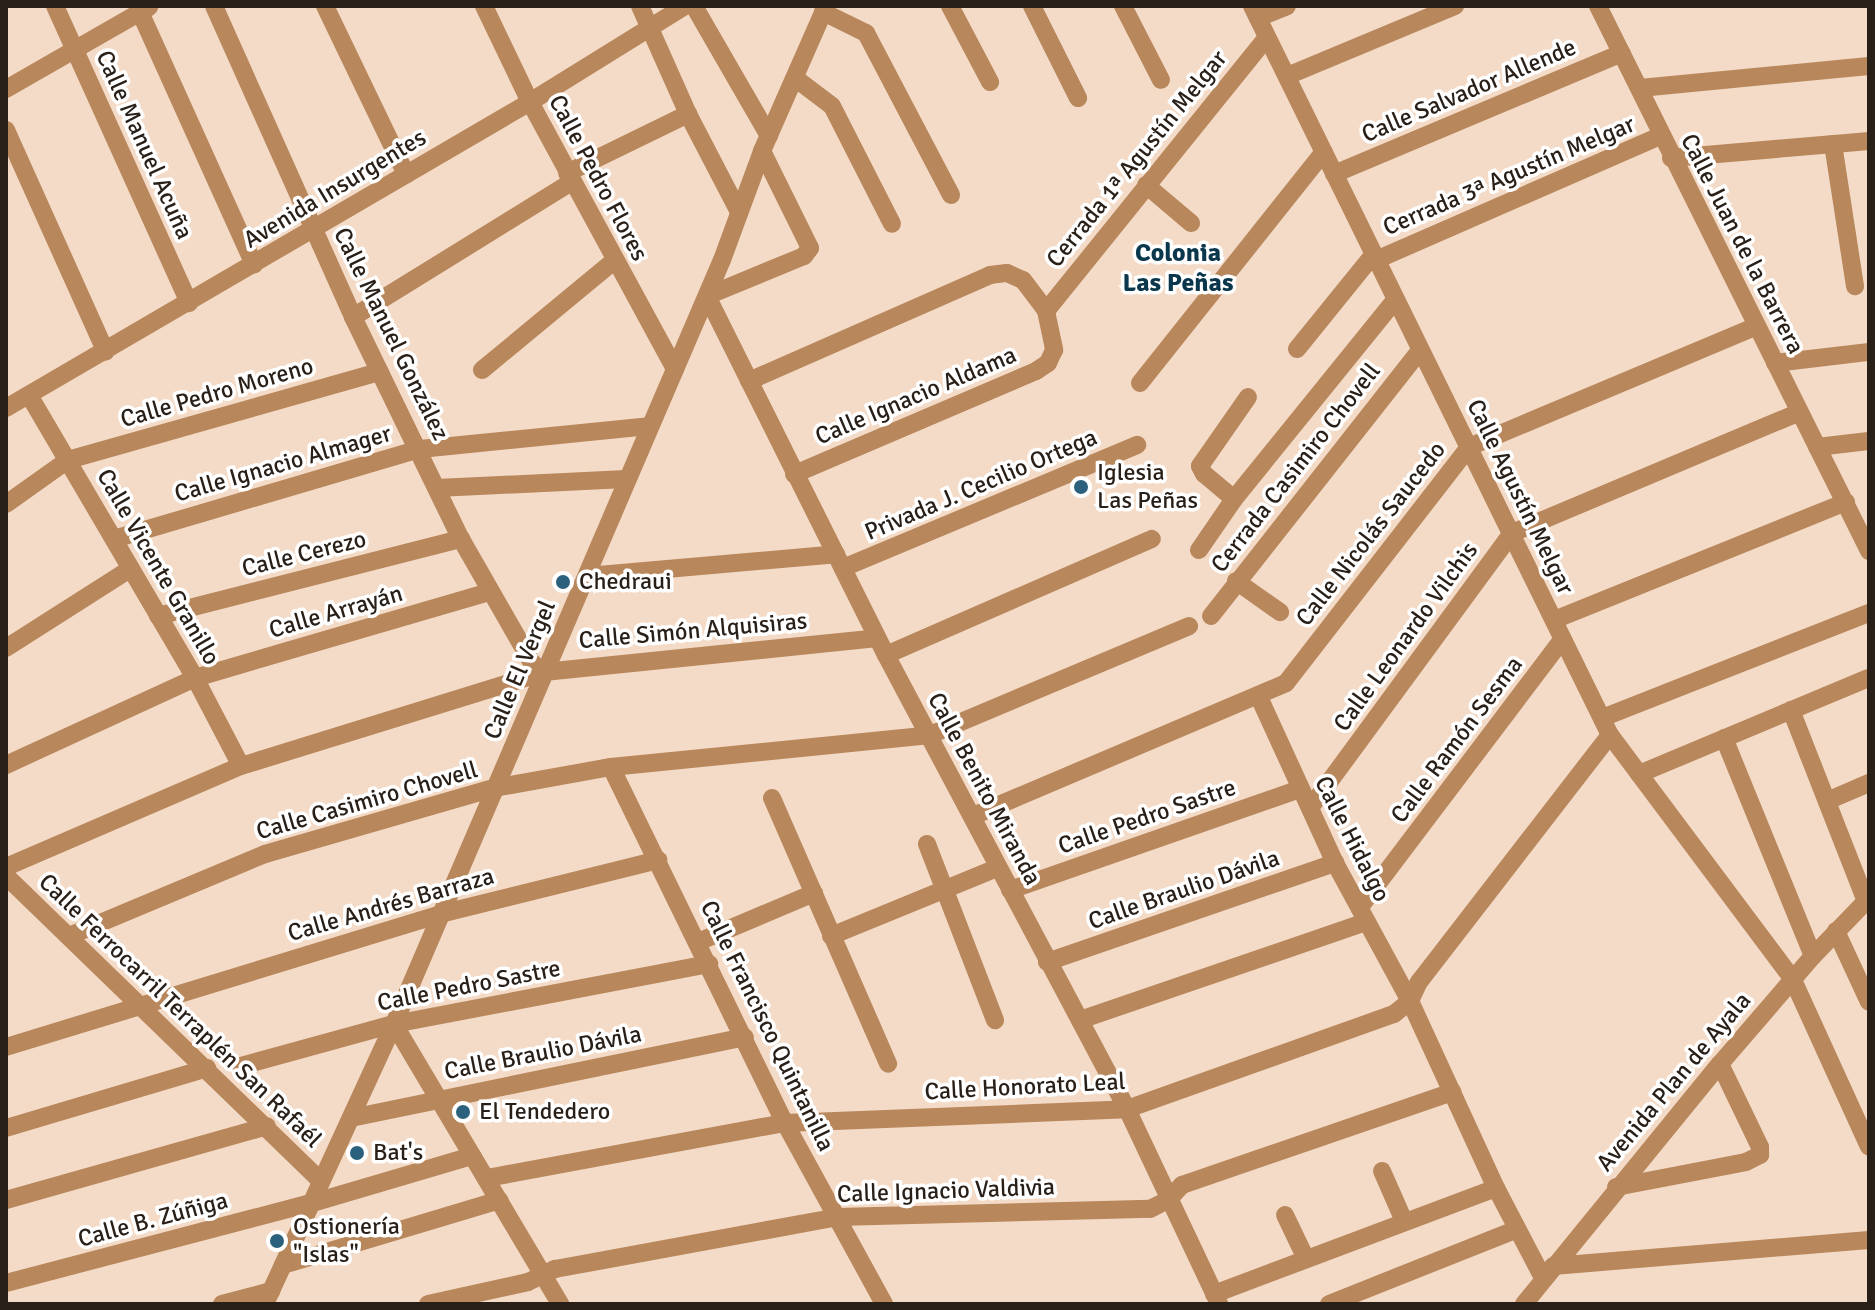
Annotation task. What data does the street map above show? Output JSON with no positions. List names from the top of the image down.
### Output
{
  "streets": {
    "street": [
      "Calle Salvador Allende",
      "Calle Manuel Acuña",
      "Cerrada 1ª Agustín Melgar",
      "Cerrada 3ª Agustín Melgar",
      "Calle Pedro Flores",
      "Avenida Insurgentes",
      "Calle Juan de la Barrera",
      "Calle Manuel González",
      "Calle Pedro Moreno",
      "Calle Ignacio Aldama",
      "Calle Ignacio Almager",
      "Cerrada Casimiro Chovell",
      "Privada J. Cecilio Ortega",
      "Calle Agustín Melgar",
      "Calle Nicolás Saucedo",
      "Calle Cerezo",
      "Calle Vicente Granillo",
      "Calle Arrayán",
      "Calle Simón Alquisiras",
      "Calle Leonardo Vilchis",
      "Calle El Vergel",
      "Calle Ramón Sesma",
      "Calle Benito Miranda",
      "Calle Casimiro Chovell",
      "Calle Pedro Sastre",
      "Calle Hidalgo",
      "Calle Braulio Dávila",
      "Calle Andrés Barraza",
      "Calle Ferrocarril Terraplén San Rafaél",
      "Calle Francisco Quintanilla",
      "Avenida Plan de Ayala",
      "Calle Honorato Leal",
      "Calle Ignacio Valdivia",
      "Calle B. Zúñiga"
    ]
  },
  "crossings": [
    ["Calle Salvador Allende", "Calle Juan de la Barrera"],
    ["Calle Salvador Allende", "Calle Agustín Melgar"],
    ["Calle Manuel Acuña", "Avenida Insurgentes"],
    ["Cerrada 1ª Agustín Melgar", "Calle Ignacio Aldama"],
    ["Cerrada 1ª Agustín Melgar", "Calle Agustín Melgar"],
    ["Cerrada 3ª Agustín Melgar", "Calle Juan de la Barrera"],
    ["Cerrada 3ª Agustín Melgar", "Calle Agustín Melgar"],
    ["Calle Pedro Flores", "Avenida Insurgentes"],
    ["Calle Pedro Flores", "Calle El Vergel"],
    ["Avenida Insurgentes", "Calle Manuel González"],
    ["Avenida Insurgentes", "Calle Vicente Granillo"],
    ["Calle Juan de la Barrera", "Calle Nicolás Saucedo"],
    ["Calle Manuel González", "Calle Pedro Moreno"],
    ["Calle Manuel González", "Calle Ignacio Almager"],
    ["Calle Manuel González", "Calle Cerezo"],
    ["Calle Manuel González", "Calle Arrayán"],
    ["Calle Manuel González", "Calle Simón Alquisiras"],
    ["Calle Manuel González", "Calle El Vergel"],
    ["Calle Pedro Moreno", "Calle Vicente Granillo"],
    ["Calle Ignacio Aldama", "Calle Benito Miranda"],
    ["Calle Ignacio Almager", "Calle Vicente Granillo"],
    ["Calle Ignacio Almager", "Calle El Vergel"],
    ["Cerrada Casimiro Chovell", "Calle Agustín Melgar"],
    ["Privada J. Cecilio Ortega", "Calle El Vergel"],
    ["Privada J. Cecilio Ortega", "Calle Benito Miranda"],
    ["Calle Agustín Melgar", "Calle Nicolás Saucedo"],
    ["Calle Agustín Melgar", "Calle Leonardo Vilchis"],
    ["Calle Agustín Melgar", "Calle Ramón Sesma"],
    ["Calle Agustín Melgar", "Avenida Plan de Ayala"],
    ["Calle Agustín Melgar", "Calle Honorato Leal"],
    ["Calle Nicolás Saucedo", "Calle Hidalgo"],
    ["Calle Cerezo", "Calle Vicente Granillo"],
    ["Calle Vicente Granillo", "Calle Arrayán"],
    ["Calle Vicente Granillo", "Calle Simón Alquisiras"],
    ["Calle Simón Alquisiras", "Calle El Vergel"],
    ["Calle Simón Alquisiras", "Calle Benito Miranda"],
    ["Calle Leonardo Vilchis", "Calle Hidalgo"],
    ["Calle El Vergel", "Calle Benito Miranda"],
    ["Calle El Vergel", "Calle Casimiro Chovell"],
    ["Calle El Vergel", "Calle Pedro Sastre"],
    ["Calle El Vergel", "Calle Braulio Dávila"],
    ["Calle El Vergel", "Calle Andrés Barraza"],
    ["Calle El Vergel", "Calle Ferrocarril Terraplén San Rafaél"],
    ["Calle El Vergel", "Calle B. Zúñiga"],
    ["Calle Ramón Sesma", "Calle Hidalgo"],
    ["Calle Benito Miranda", "Calle Casimiro Chovell"],
    ["Calle Benito Miranda", "Calle Pedro Sastre"],
    ["Calle Benito Miranda", "Calle Braulio Dávila"],
    ["Calle Benito Miranda", "Calle Honorato Leal"],
    ["Calle Benito Miranda", "Calle Ignacio Valdivia"],
    ["Calle Casimiro Chovell", "Calle Ferrocarril Terraplén San Rafaél"],
    ["Calle Casimiro Chovell", "Calle Francisco Quintanilla"],
    ["Calle Pedro Sastre", "Calle Hidalgo"],
    ["Calle Pedro Sastre", "Calle Francisco Quintanilla"],
    ["Calle Hidalgo", "Calle Braulio Dávila"],
    ["Calle Hidalgo", "Avenida Plan de Ayala"],
    ["Calle Hidalgo", "Calle Honorato Leal"],
    ["Calle Hidalgo", "Calle Ignacio Valdivia"],
    ["Calle Braulio Dávila", "Calle Francisco Quintanilla"],
    ["Calle Andrés Barraza", "Calle Ferrocarril Terraplén San Rafaél"],
    ["Calle Andrés Barraza", "Calle Francisco Quintanilla"],
    ["Calle Francisco Quintanilla", "Calle Honorato Leal"],
    ["Calle Francisco Quintanilla", "Calle Ignacio Valdivia"]
  ],
  "districts": ["Colonia Las Peñas"],
  "places": [
    "Iglesia Las Peñas",
    "Chedraui",
    "El Tendedero",
    "Bat's",
    "Ostionería \"Islas\""
  ]
}
